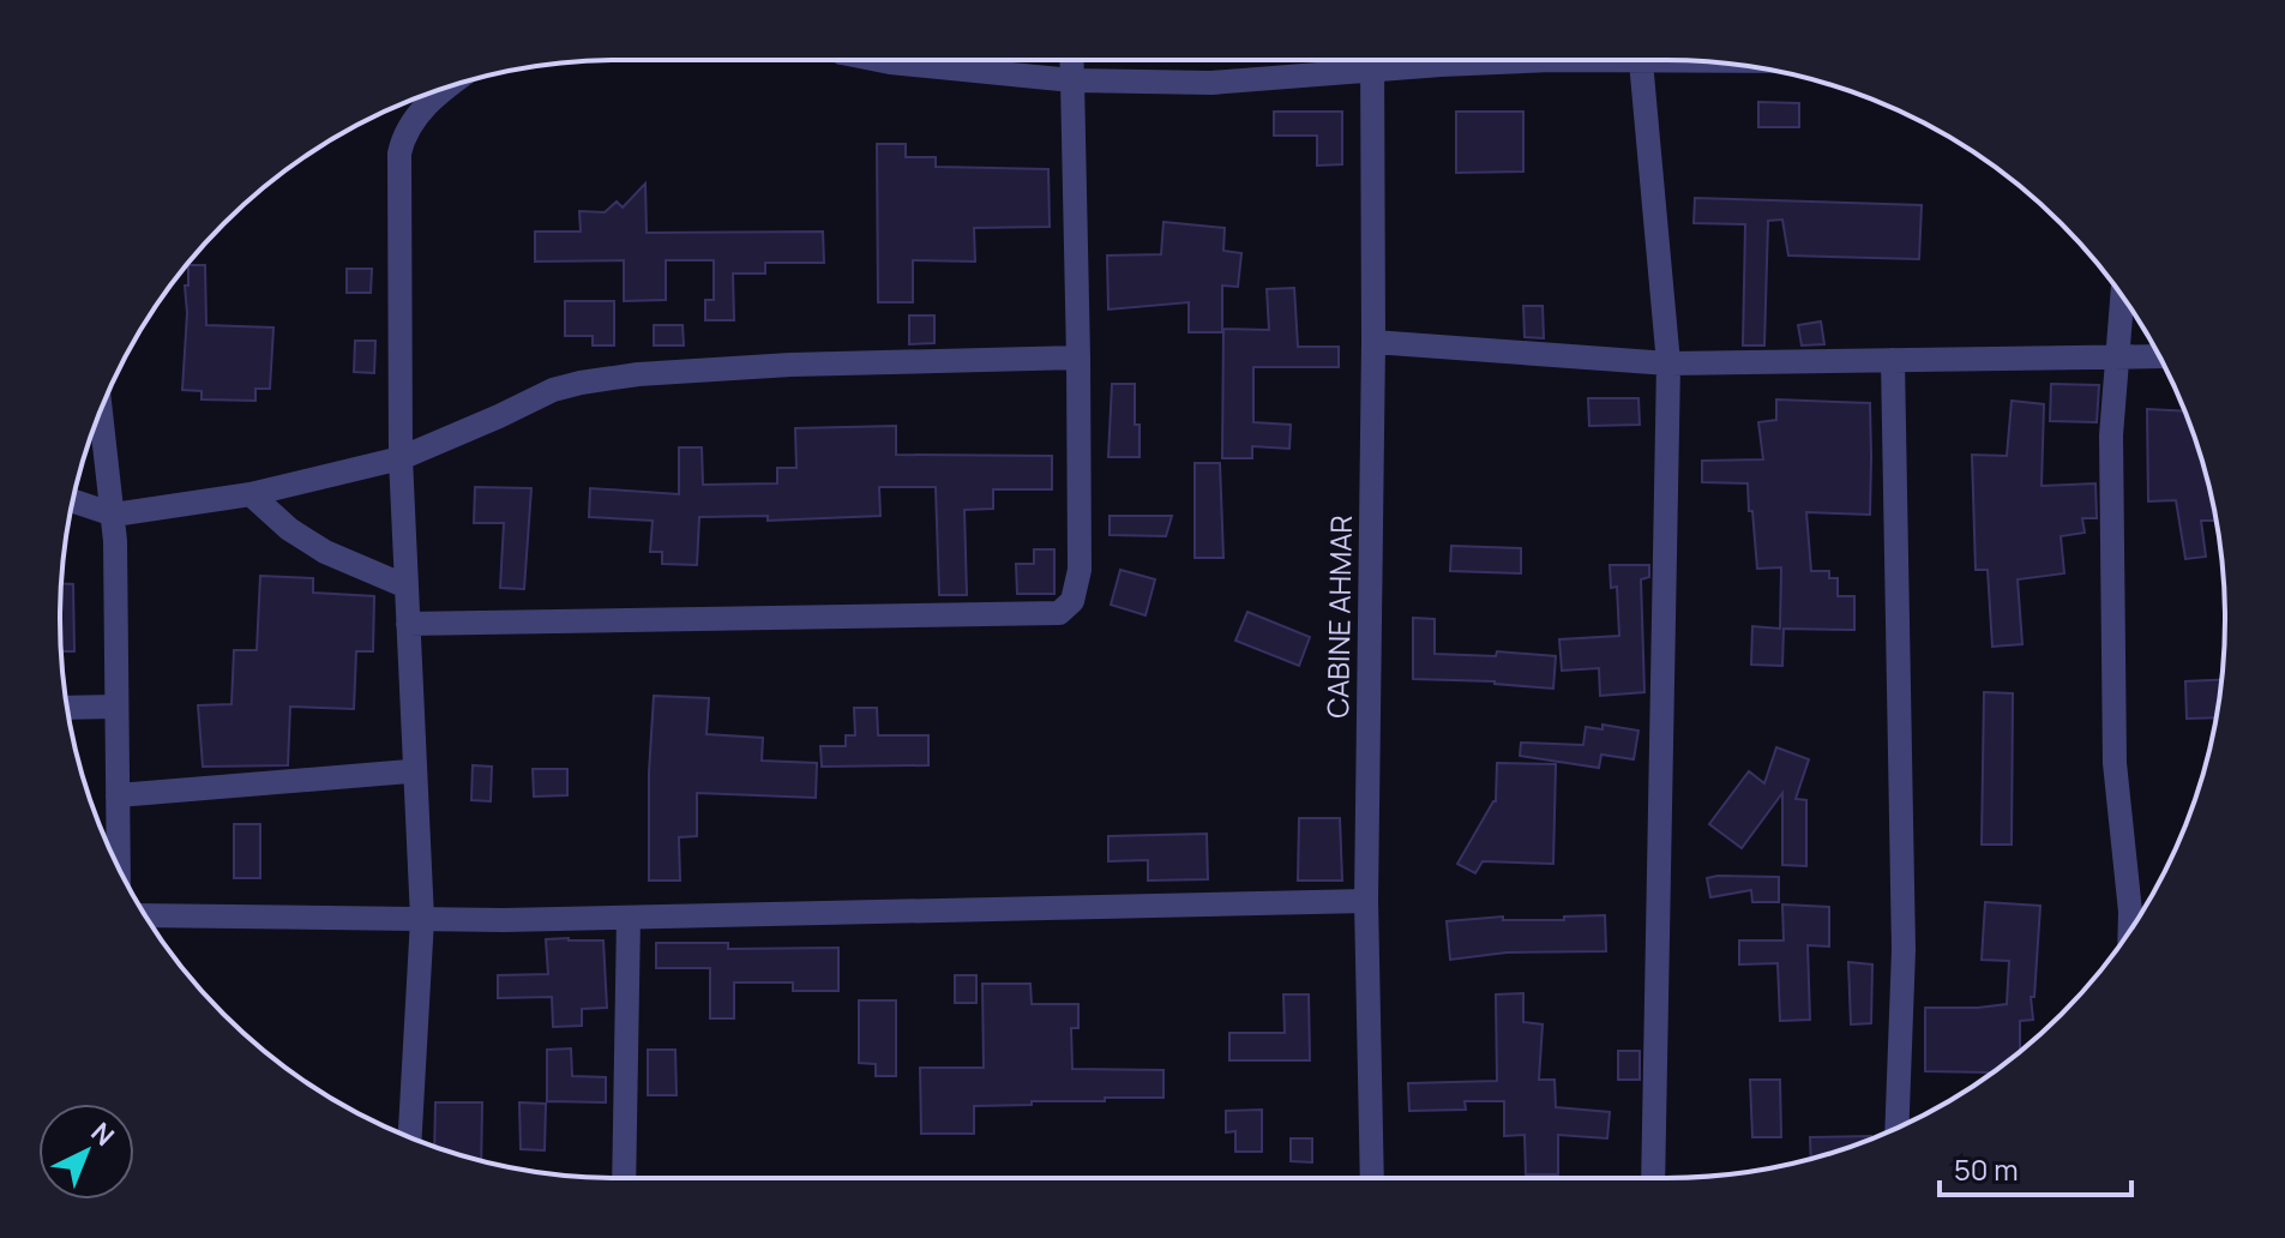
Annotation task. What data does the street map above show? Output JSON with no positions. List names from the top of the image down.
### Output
{
  "streets": {
    "street": ["CABINE AHMAR"]
  },
  "scale_bar": "50 m",
  "north": "top right"
}
